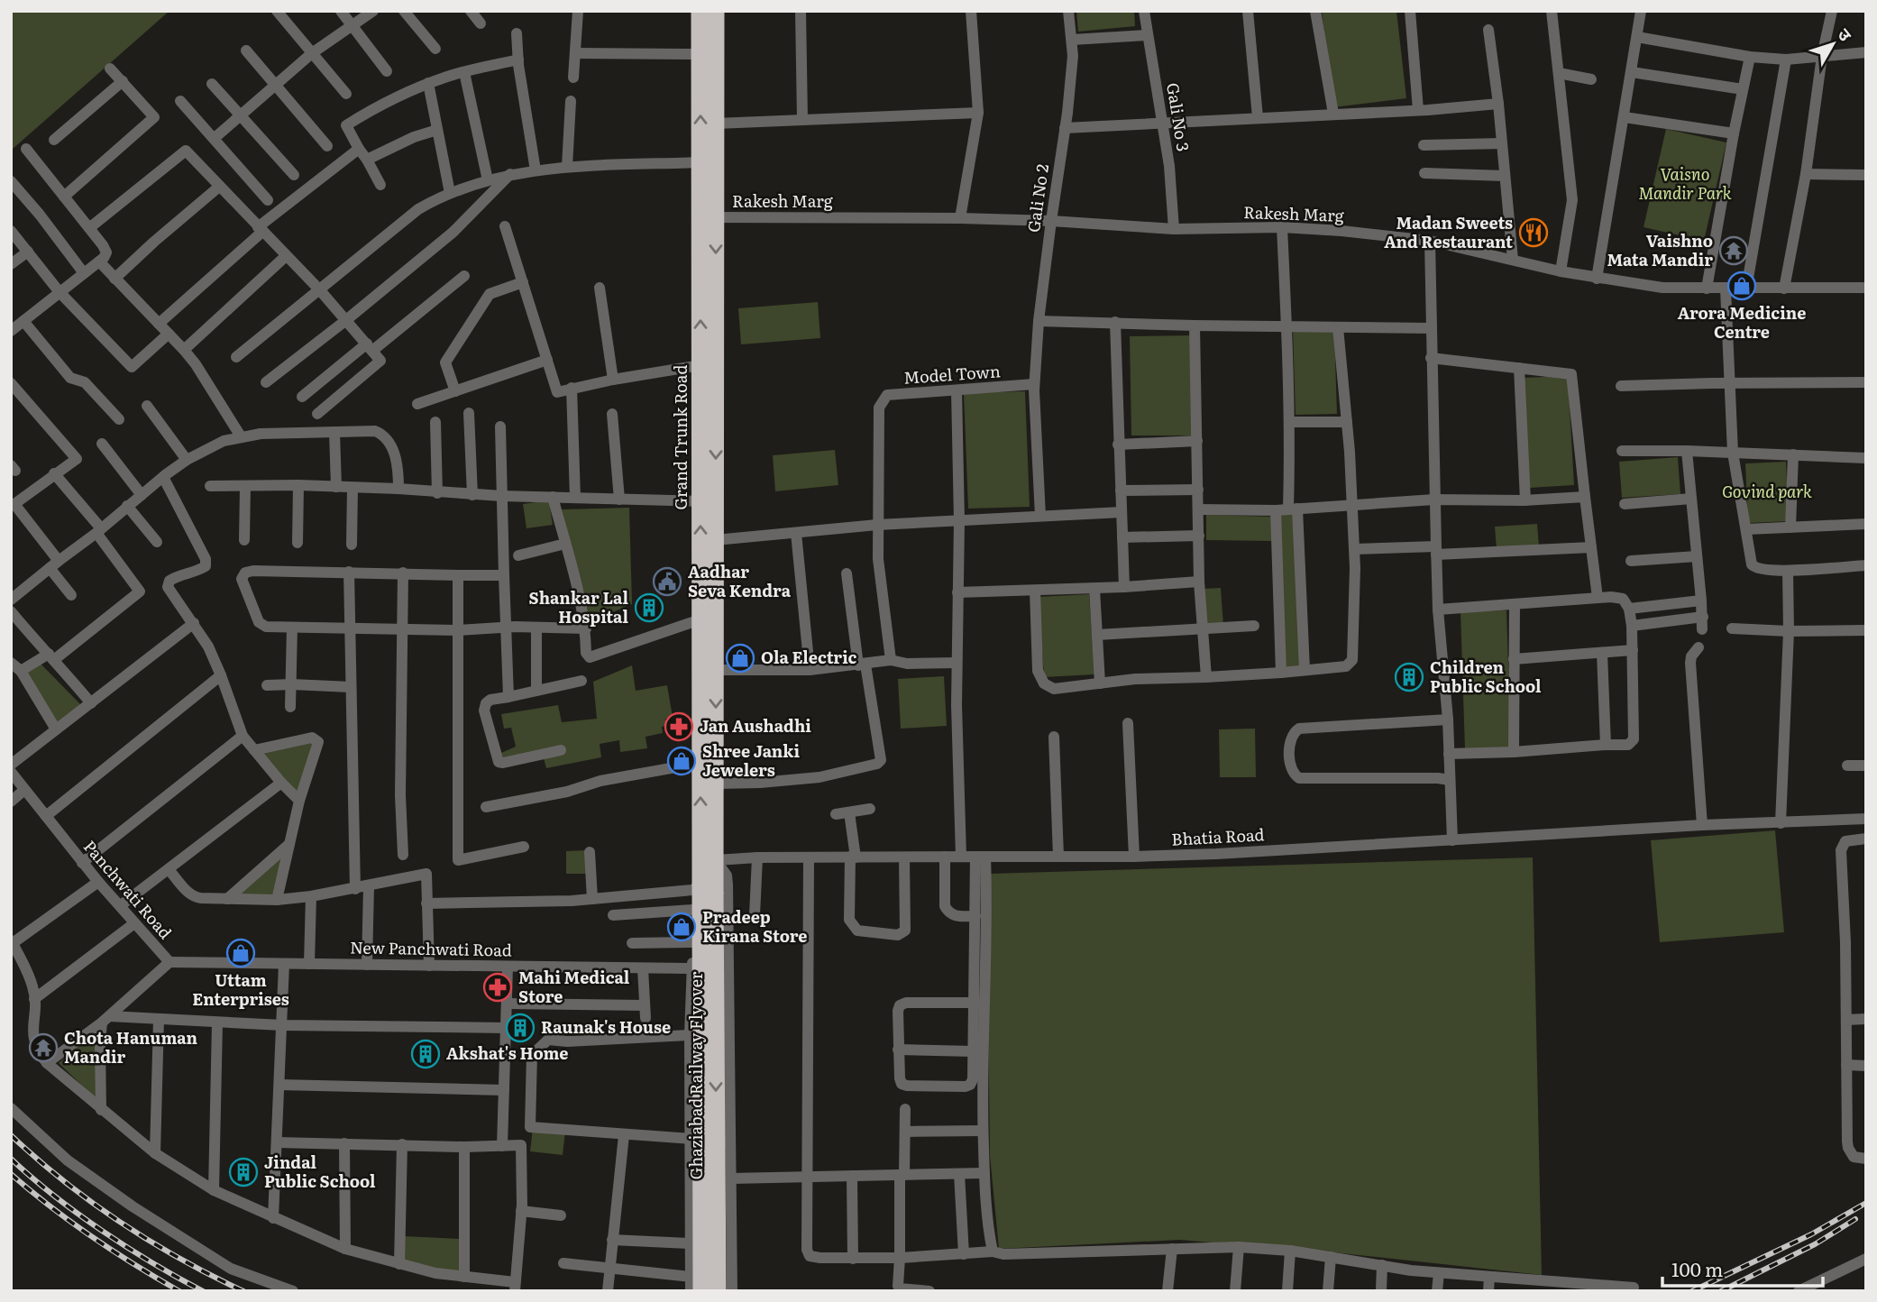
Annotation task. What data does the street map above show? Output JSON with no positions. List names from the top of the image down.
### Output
{
  "streets": {
    "highway": ["Grand Trunk Road", "Ghaziabad Railway Flyover"],
    "street": [
      "Gali No 3",
      "Gali No 2",
      "Rakesh Marg",
      "Model Town",
      "Bhatia Road",
      "Panchwati Road",
      "New Panchwati Road"
    ]
  },
  "crossings": [
    ["Gali No 3", "Rakesh Marg"],
    ["Gali No 2", "Rakesh Marg"],
    ["Gali No 2", "Model Town"],
    ["Rakesh Marg", "Grand Trunk Road"],
    ["Grand Trunk Road", "Bhatia Road"],
    ["Grand Trunk Road", "Ghaziabad Railway Flyover"],
    ["Bhatia Road", "Ghaziabad Railway Flyover"],
    ["Panchwati Road", "New Panchwati Road"]
  ],
  "parks": ["Vaisno Mandir Park", "Govind park"],
  "places": {
    "restaurant": ["Madan Sweets And Restaurant"],
    "temple": ["Vaishno Mata Mandir", "Chota Hanuman Mandir"],
    "shop": [
      "Arora Medicine Centre",
      "Ola Electric",
      "Shree Janki Jewelers",
      "Pradeep Kirana Store",
      "Uttam Enterprises"
    ],
    "public building": ["Aadhar Seva Kendra"],
    "building": [
      "Shankar Lal Hospital",
      "Children Public School",
      "Raunak's House",
      "Akshat's Home",
      "Jindal Public School"
    ],
    "pharmacy": ["Jan Aushadhi", "Mahi Medical Store"]
  },
  "scale_bar": "100 m",
  "north": "top right"
}
